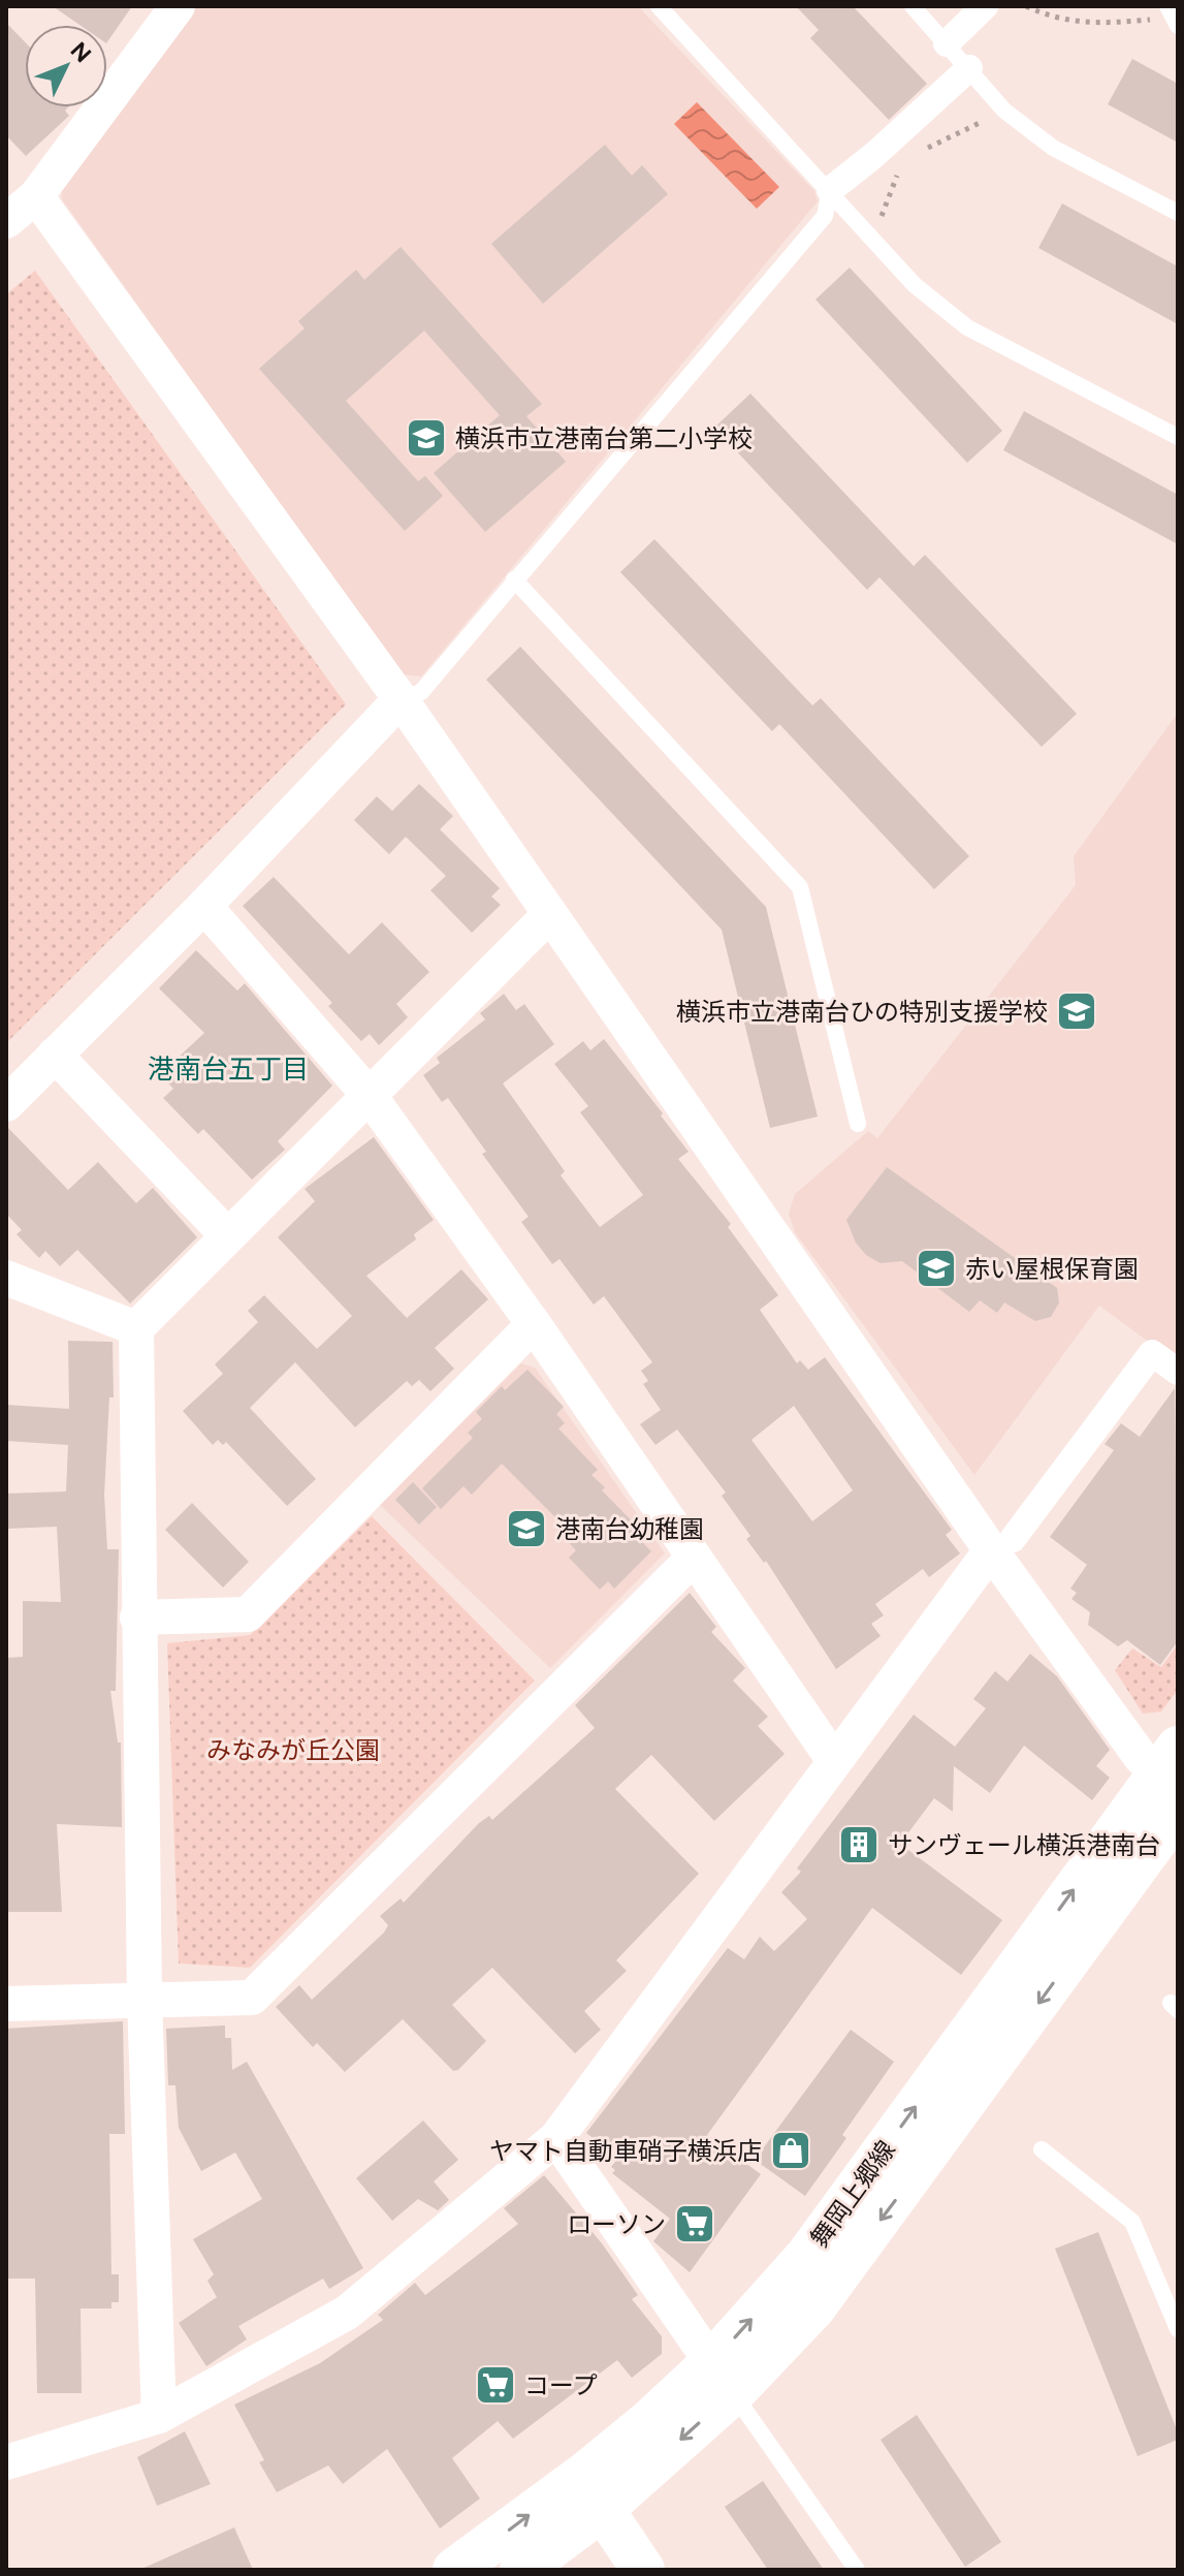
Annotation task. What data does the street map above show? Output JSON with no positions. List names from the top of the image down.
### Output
{
  "streets": {
    "street": ["舞岡上郷線"]
  },
  "districts": ["港南台五丁目"],
  "parks": ["みなみが丘公園"],
  "places": {
    "school or university": [
      "横浜市立港南台第二小学校",
      "横浜市立港南台ひの特別支援学校",
      "赤い屋根保育園",
      "港南台幼稚園"
    ],
    "building": ["サンヴェール横浜港南台"],
    "shop": ["ヤマト自動車硝子横浜店"],
    "supermarket": ["ローソン", "コープ"]
  },
  "north": "top right"
}
